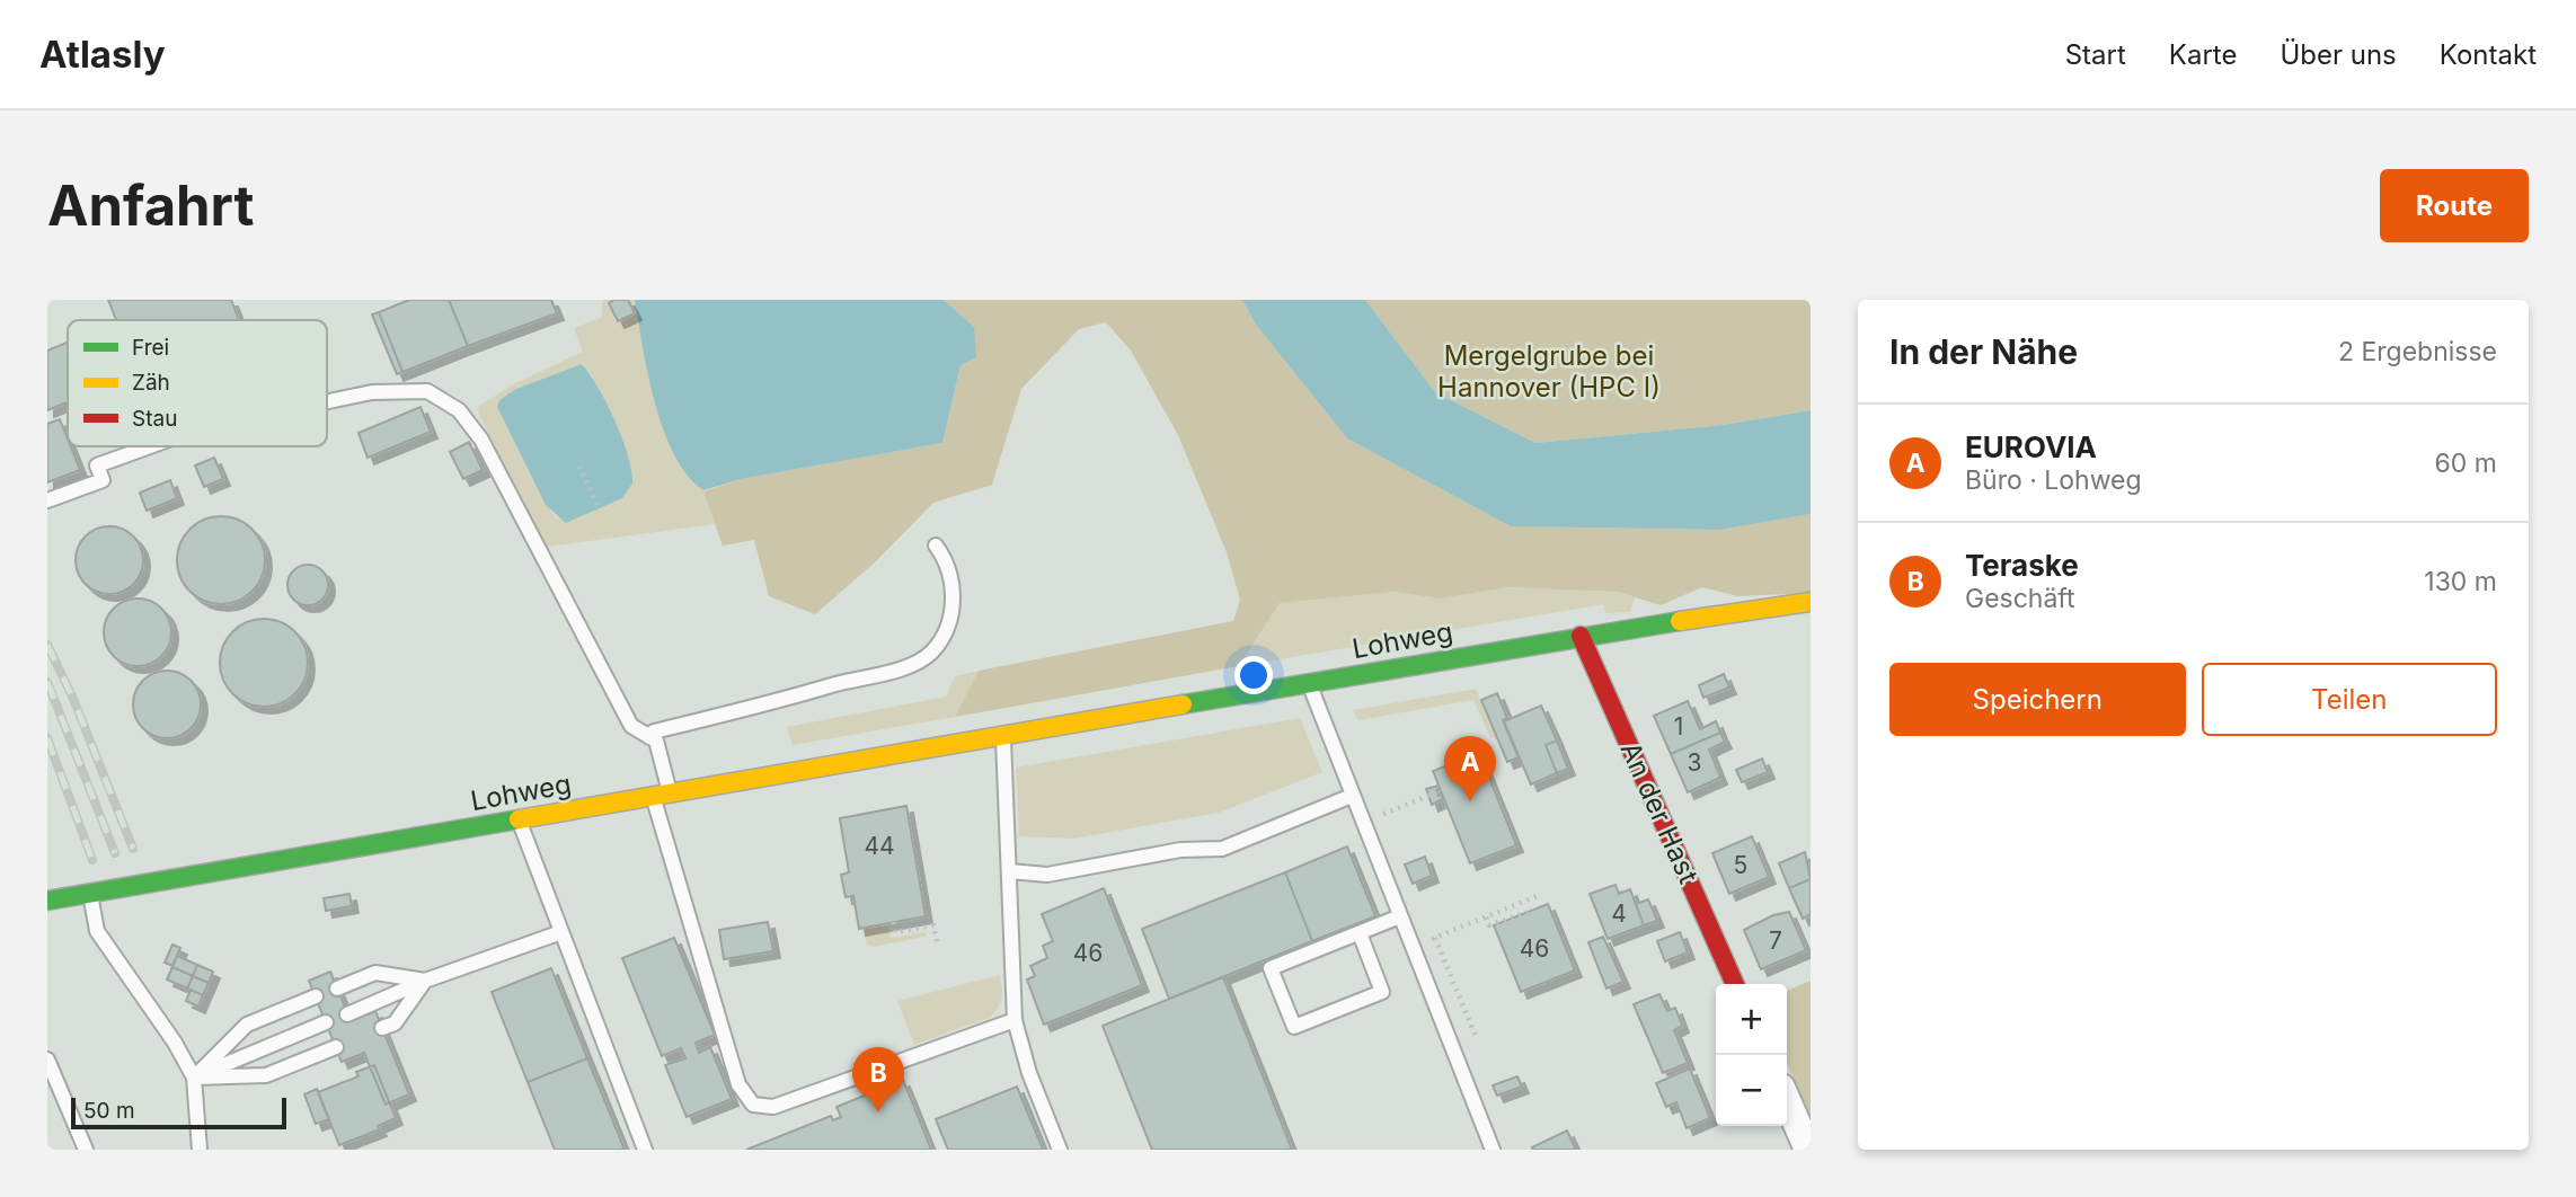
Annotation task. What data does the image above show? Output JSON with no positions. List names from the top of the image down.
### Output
{
  "streets": {
    "street": ["Lohweg", "An der Hast"]
  },
  "crossings": [
    ["Lohweg", "An der Hast"]
  ],
  "parks": ["Mergelgrube bei Hannover (HPC I)"],
  "house_numbers": [
    "1",
    "3",
    "44",
    "5",
    "4",
    "7",
    "46",
    "46"
  ],
  "legend": ["Frei", "Zäh", "Stau"],
  "scale_bar": "50 m",
  "page": {
    "header": "Atlasly",
    "nav": [
      "Start",
      "Karte",
      "Über uns",
      "Kontakt"
    ],
    "buttons": [
      "Route",
      ["Speichern", "Teilen"]
    ],
    "title": "Anfahrt",
    "heading": ["In der Nähe", "2 Ergebnisse"],
    "list": [
      {
        "mark": "A",
        "name": "EUROVIA",
        "note": "Büro · Lohweg",
        "value": "60 m"
      },
      {
        "mark": "B",
        "name": "Teraske",
        "note": "Geschäft",
        "value": "130 m"
      }
    ],
    "pins": ["A", "B"],
    "map_buttons": ["+", "−"],
    "scale": "50 m"
  }
}
